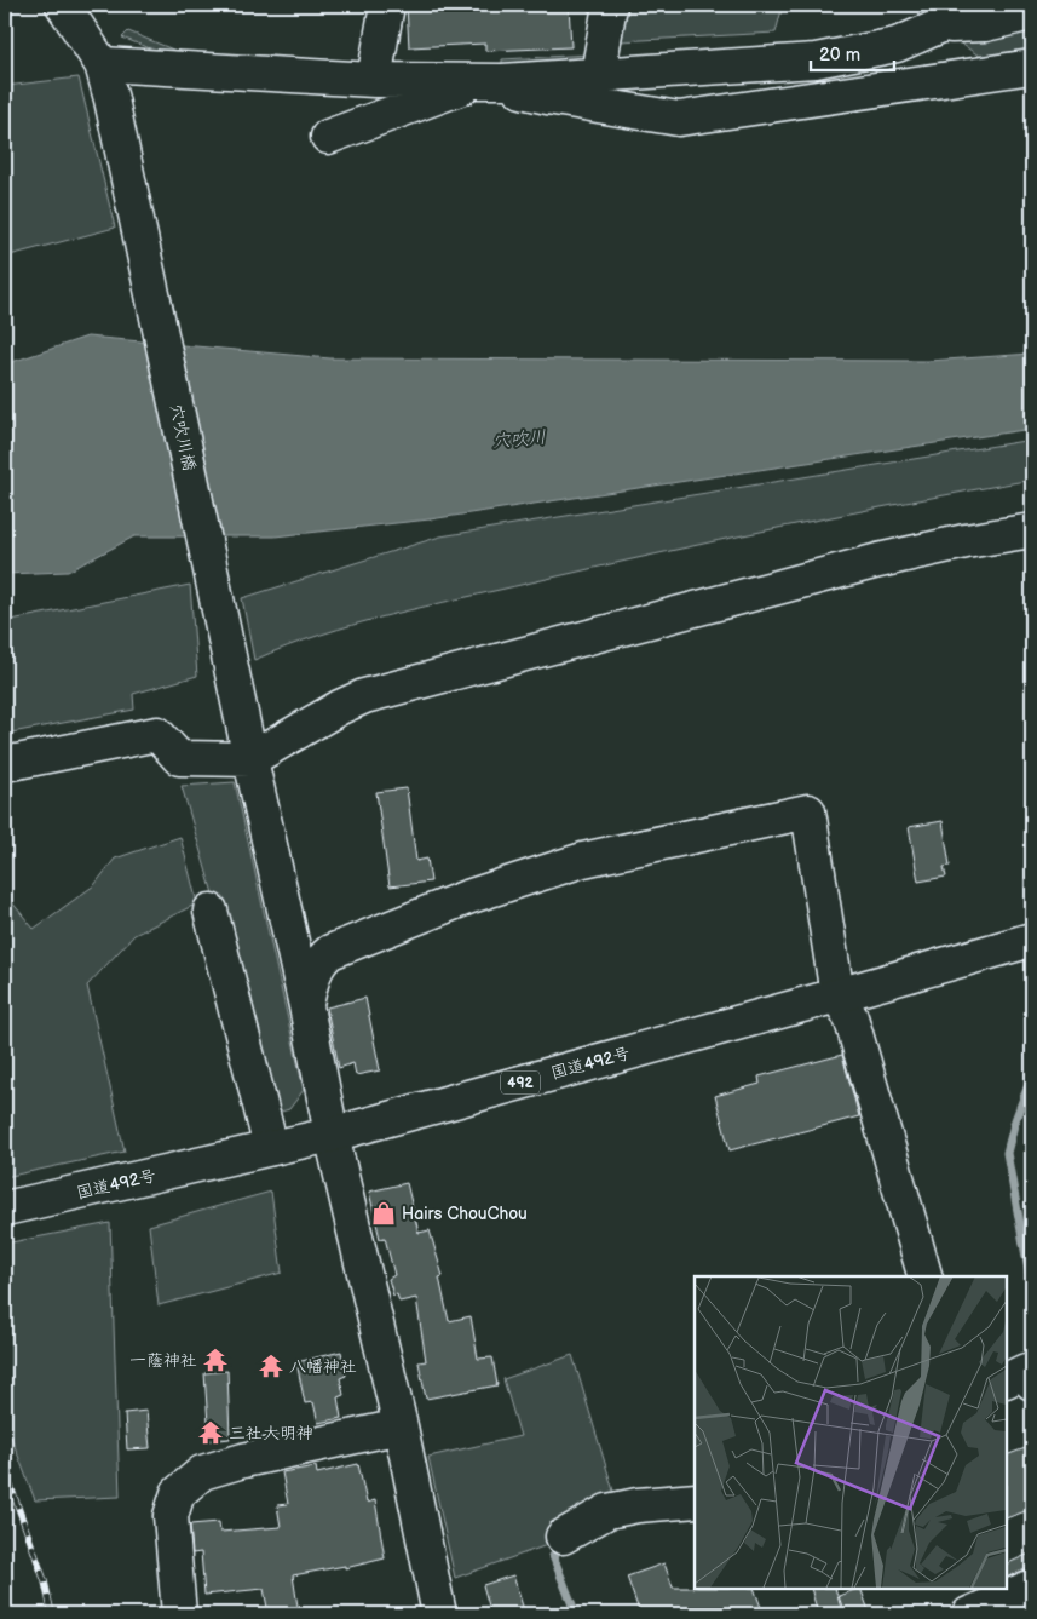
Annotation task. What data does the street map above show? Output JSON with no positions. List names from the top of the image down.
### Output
{
  "streets": {
    "main road": ["穴吹川橋", "国道492号", "492"]
  },
  "crossings": [
    ["穴吹川橋", "国道492号"]
  ],
  "water": ["穴吹川"],
  "places": {
    "shop": ["Hairs ChouChou"],
    "temple": ["一蔭神社", "八幡神社", "三社大明神"]
  },
  "scale_bar": "20 m"
}
